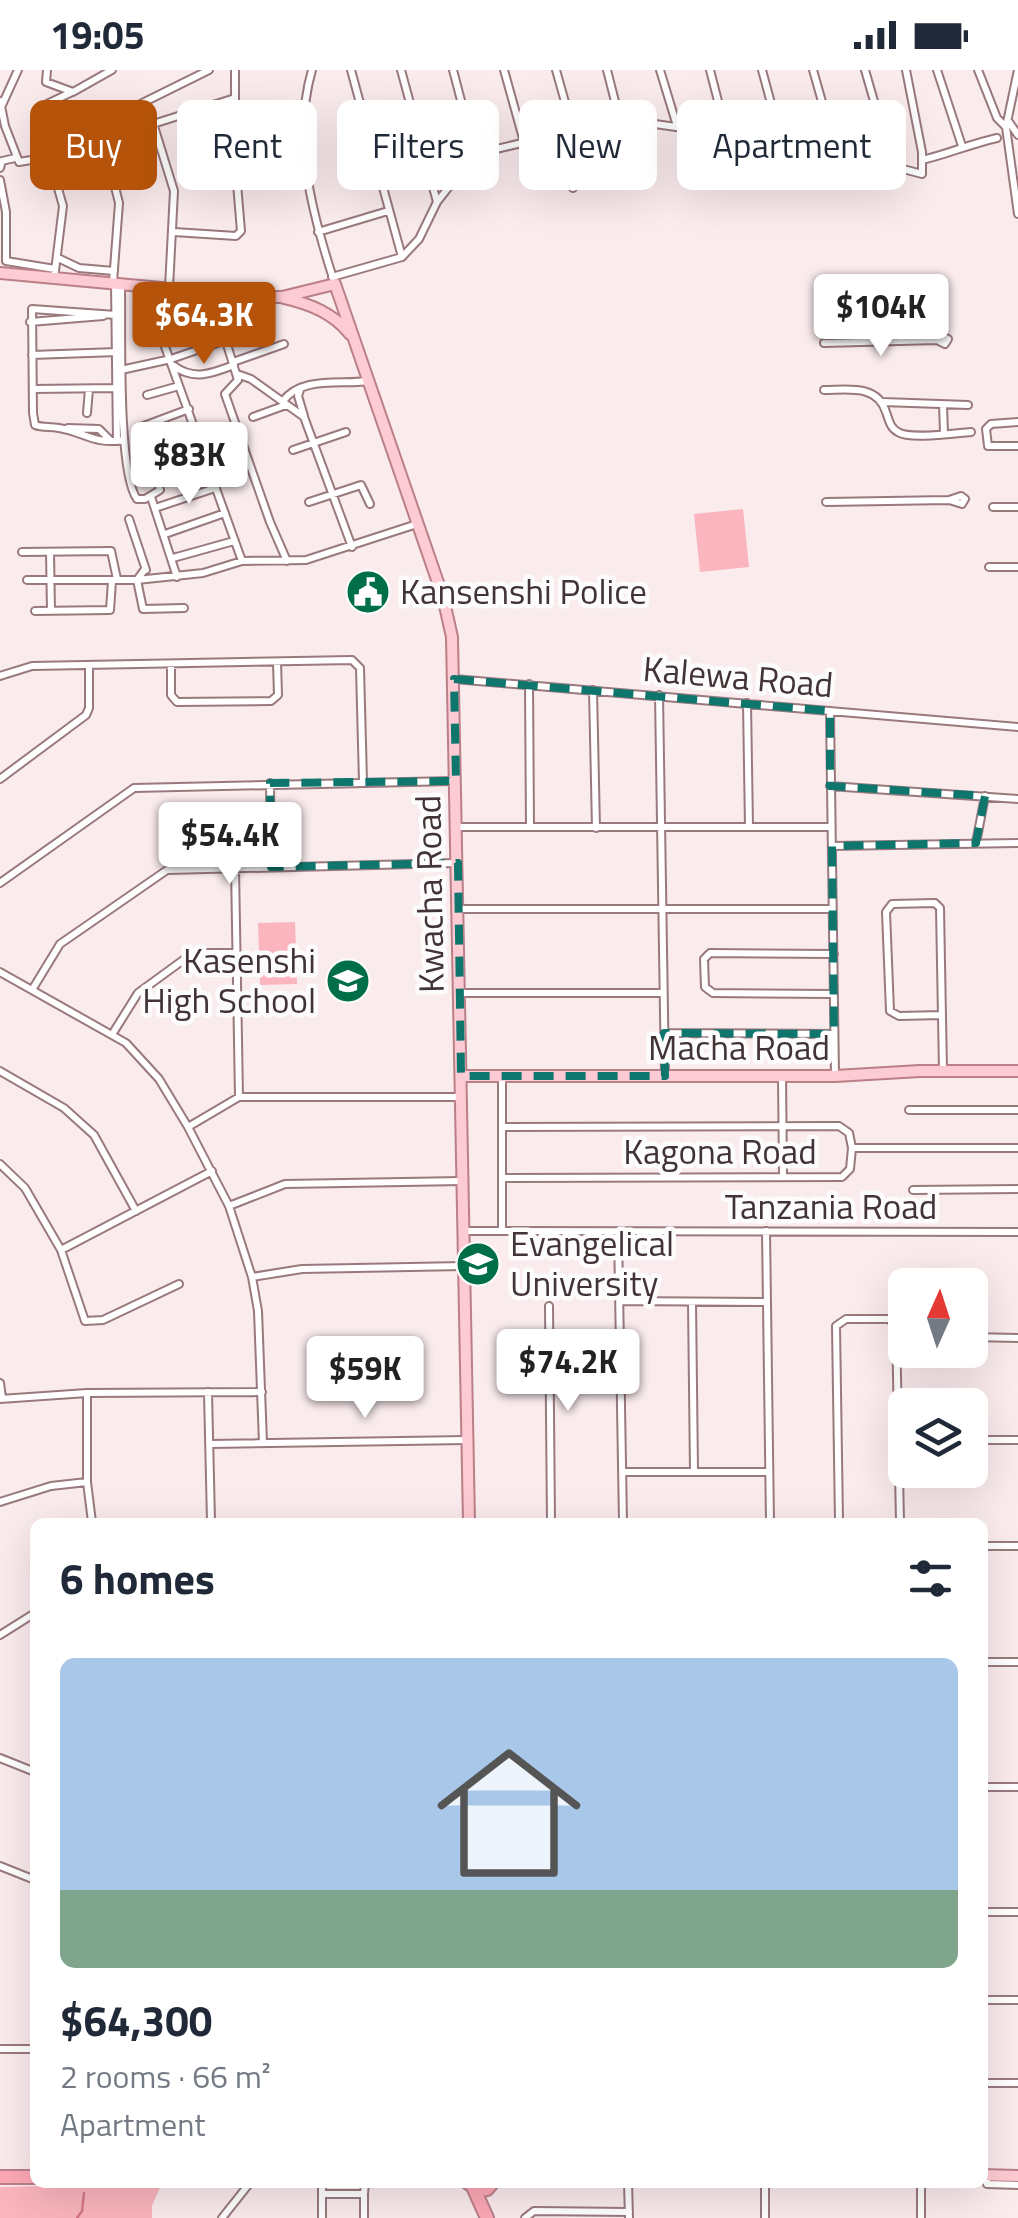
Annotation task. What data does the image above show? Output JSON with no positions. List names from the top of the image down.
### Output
{
  "streets": {
    "main road": ["Kwacha Road", "Macha Road"],
    "street": ["Kalewa Road", "Kagona Road", "Tanzania Road"]
  },
  "crossings": [
    ["Kalewa Road", "Kwacha Road"],
    ["Kwacha Road", "Macha Road"],
    ["Kwacha Road", "Tanzania Road"]
  ],
  "places": {
    "public building": ["Kansenshi Police"],
    "school or university": ["Kasenshi High School", "Evangelical University"]
  },
  "north": "top",
  "page": {
    "status": "19:05",
    "chip": [
      "Buy",
      "Rent",
      "Filters",
      "New",
      "Apartment"
    ],
    "price": [
      "$104K",
      "$64.3K",
      "$83K",
      "$54.4K",
      "$74.2K",
      "$59K"
    ],
    "heading": "6 homes",
    "list": [
      {
        "name": "$64,300",
        "note": "2 rooms · 66 m² · Apartment"
      }
    ]
  }
}
